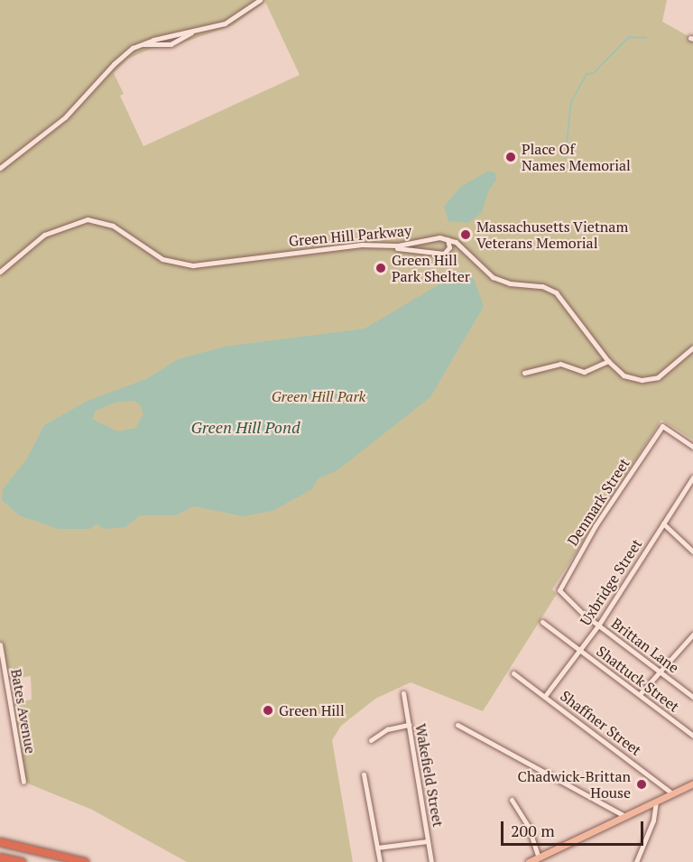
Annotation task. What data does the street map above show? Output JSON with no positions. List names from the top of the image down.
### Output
{
  "streets": {
    "street": [
      "Green Hill Parkway",
      "Denmark Street",
      "Uxbridge Street",
      "Brittan Lane",
      "Shattuck Street",
      "Bates Avenue",
      "Shaffner Street",
      "Wakefield Street"
    ]
  },
  "crossings": [
    ["Denmark Street", "Brittan Lane"],
    ["Uxbridge Street", "Brittan Lane"],
    ["Uxbridge Street", "Shattuck Street"],
    ["Uxbridge Street", "Shaffner Street"]
  ],
  "water": ["Green Hill Pond"],
  "parks": ["Green Hill Park"],
  "places": [
    "Place Of Names Memorial",
    "Massachusetts Vietnam Veterans Memorial",
    "Green Hill Park Shelter",
    "Green Hill",
    "Chadwick-Brittan House"
  ],
  "scale_bar": "200 m"
}
